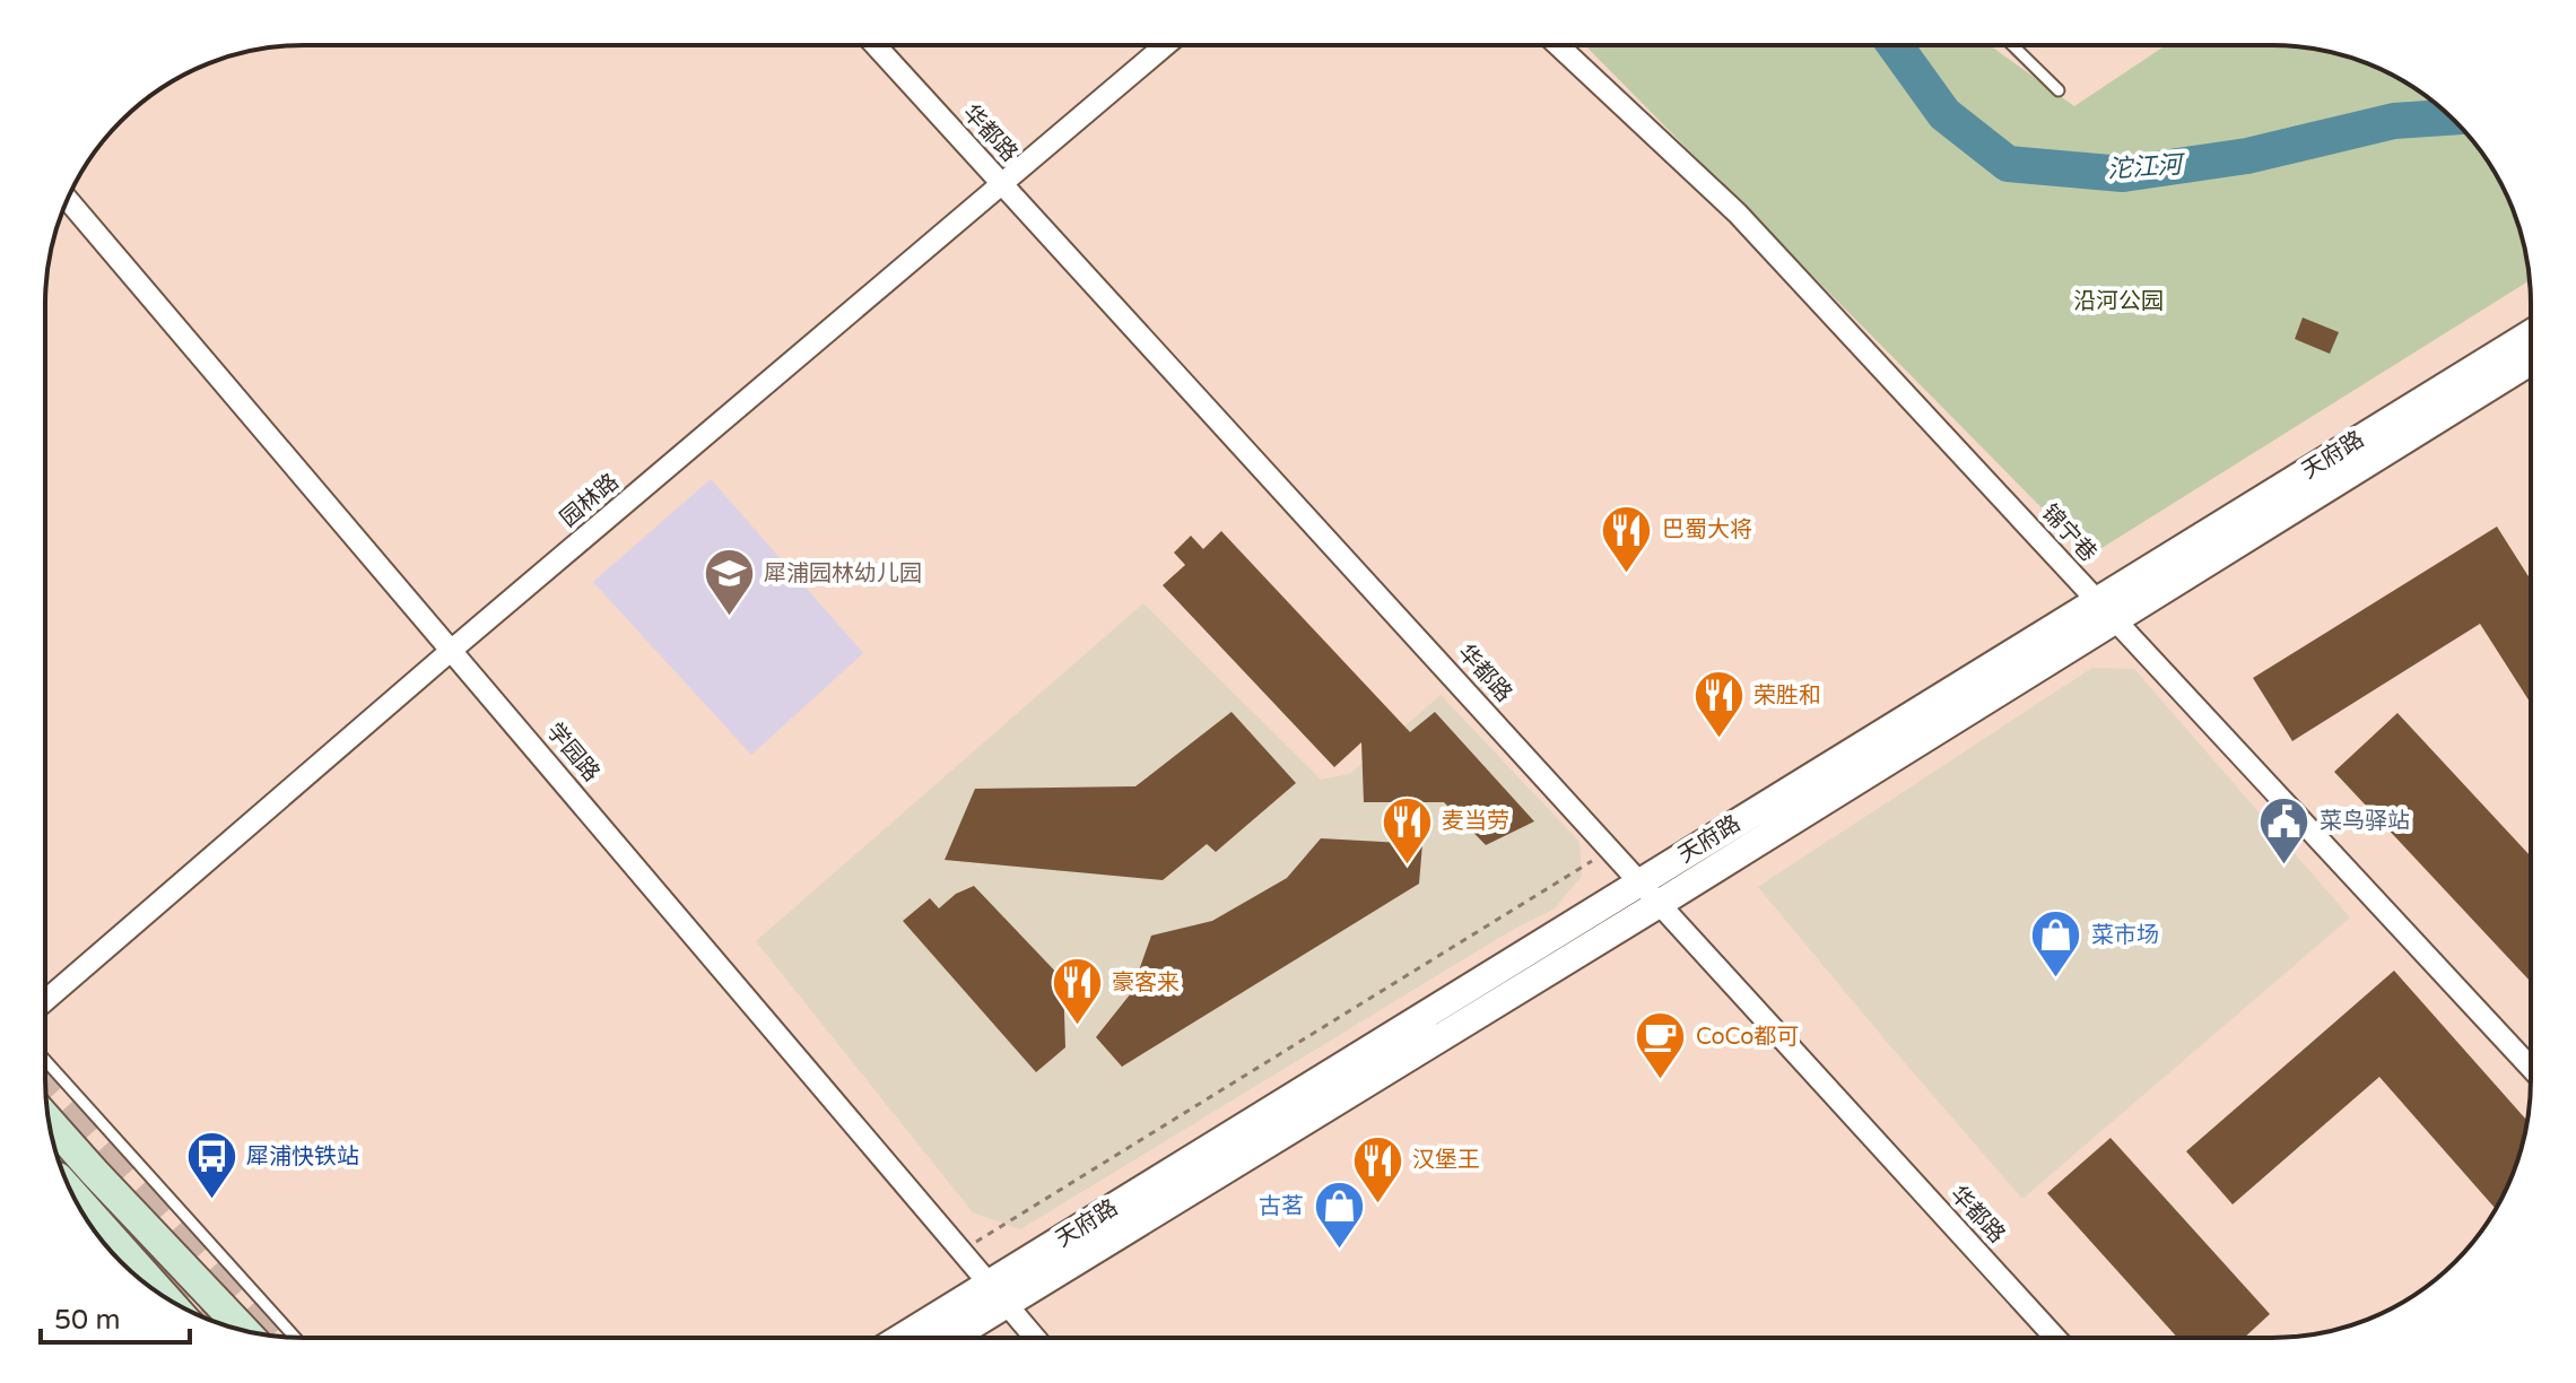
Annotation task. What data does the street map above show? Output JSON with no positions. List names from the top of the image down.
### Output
{
  "streets": {
    "street": [
      "华都路",
      "天府路",
      "园林路",
      "锦宁巷",
      "学园路"
    ]
  },
  "crossings": [
    ["华都路", "天府路"],
    ["华都路", "园林路"],
    ["天府路", "锦宁巷"],
    ["天府路", "学园路"],
    ["园林路", "学园路"]
  ],
  "water": ["沱江河"],
  "parks": ["沿河公园"],
  "places": {
    "restaurant": [
      "巴蜀大将",
      "荣胜和",
      "麦当劳",
      "豪客来",
      "汉堡王"
    ],
    "school or university": ["犀浦园林幼儿园"],
    "public building": ["菜鸟驿站"],
    "shop": ["菜市场", "古茗"],
    "cafe": ["CoCo都可"],
    "bus stop": ["犀浦快铁站"]
  },
  "scale_bar": "50 m"
}
